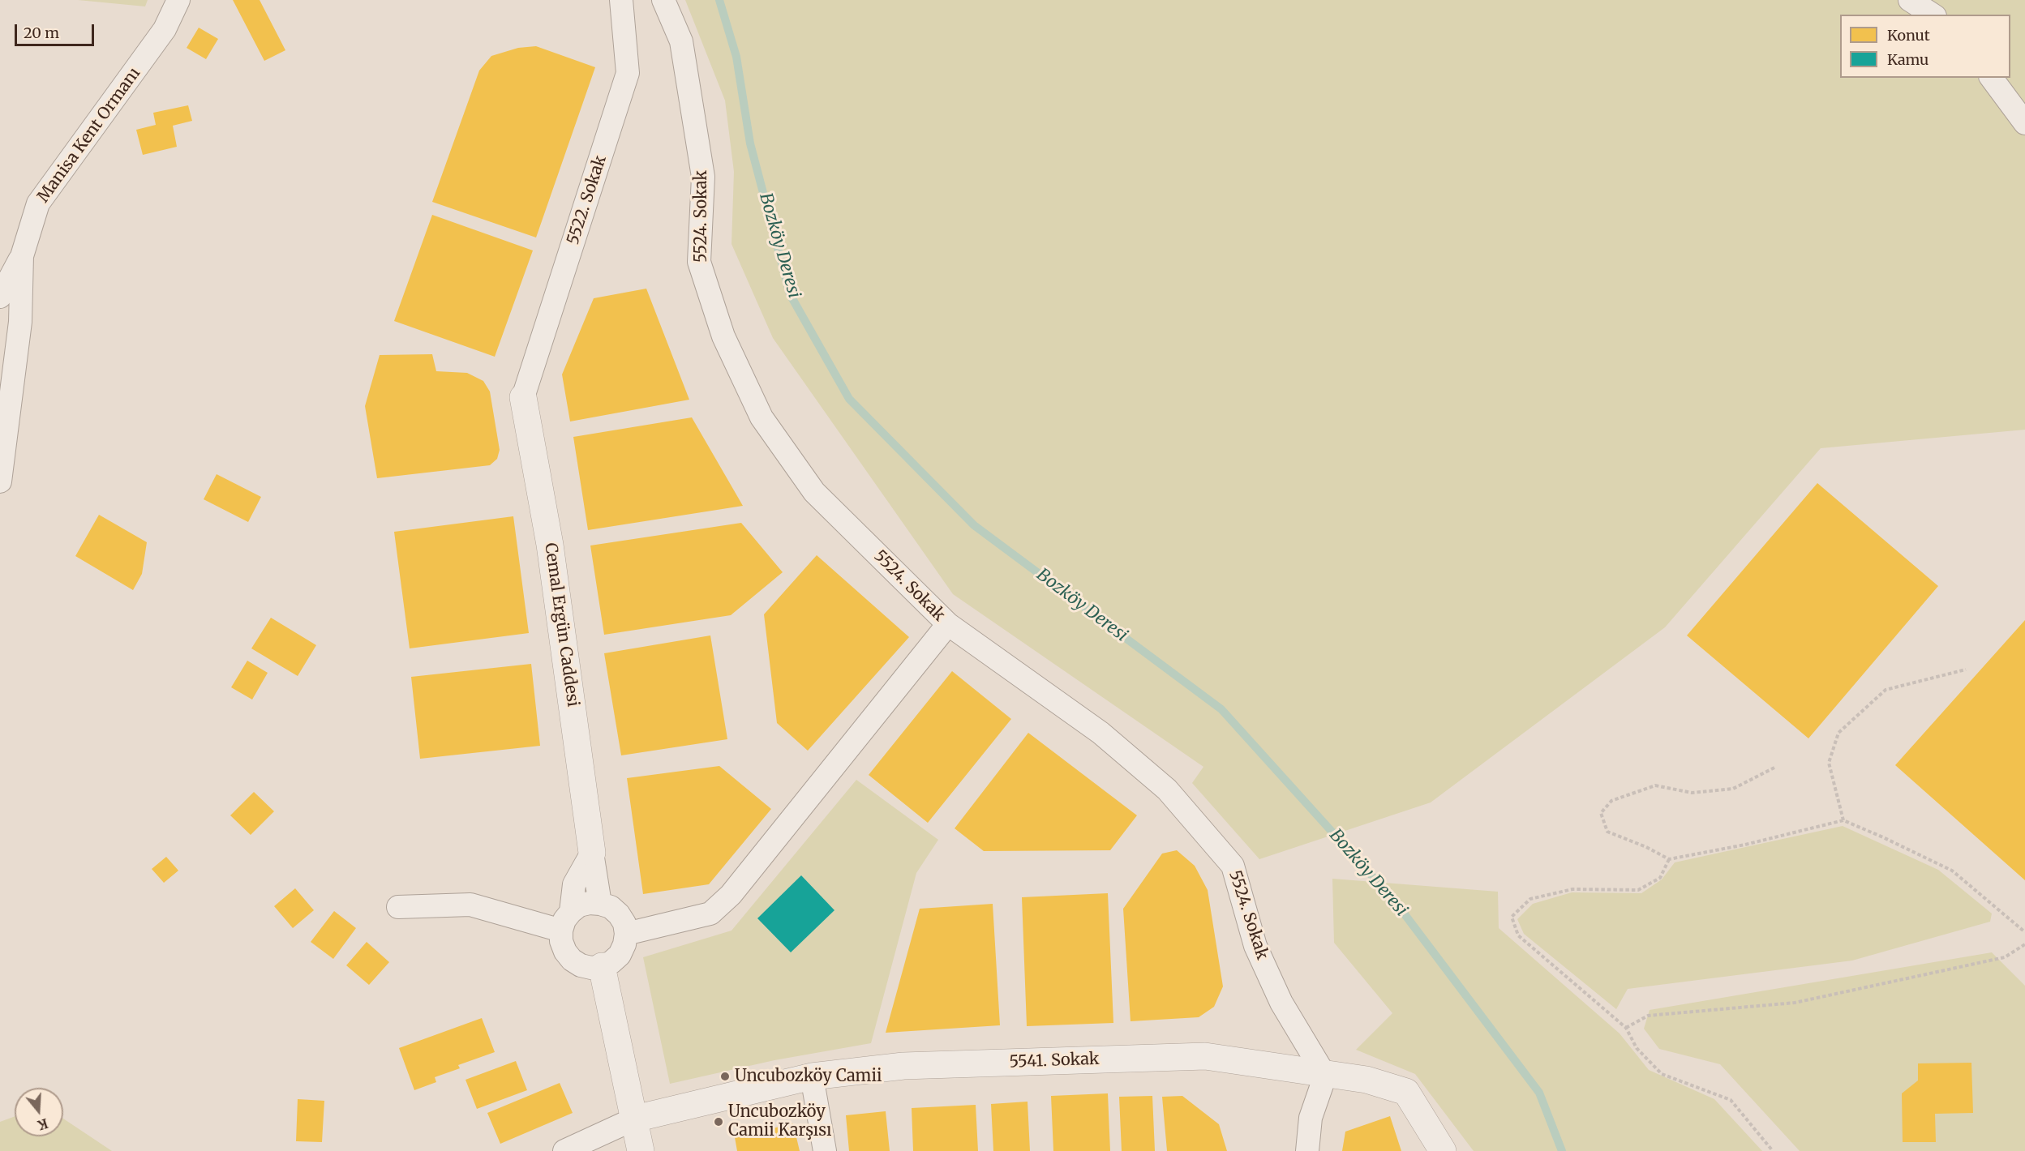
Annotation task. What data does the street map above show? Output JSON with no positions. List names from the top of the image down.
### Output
{
  "streets": {
    "street": [
      "Manisa Kent Ormanı",
      "5522. Sokak",
      "5524. Sokak",
      "Cemal Ergün Caddesi",
      "5541. Sokak"
    ]
  },
  "crossings": [
    ["5522. Sokak", "Cemal Ergün Caddesi"],
    ["5524. Sokak", "5541. Sokak"]
  ],
  "water": ["Bozköy Deresi"],
  "places": ["Uncubozköy Camii", "Uncubozköy Camii Karşısı"],
  "legend": ["Konut", "Kamu"],
  "scale_bar": "20 m",
  "north": "bottom"
}
